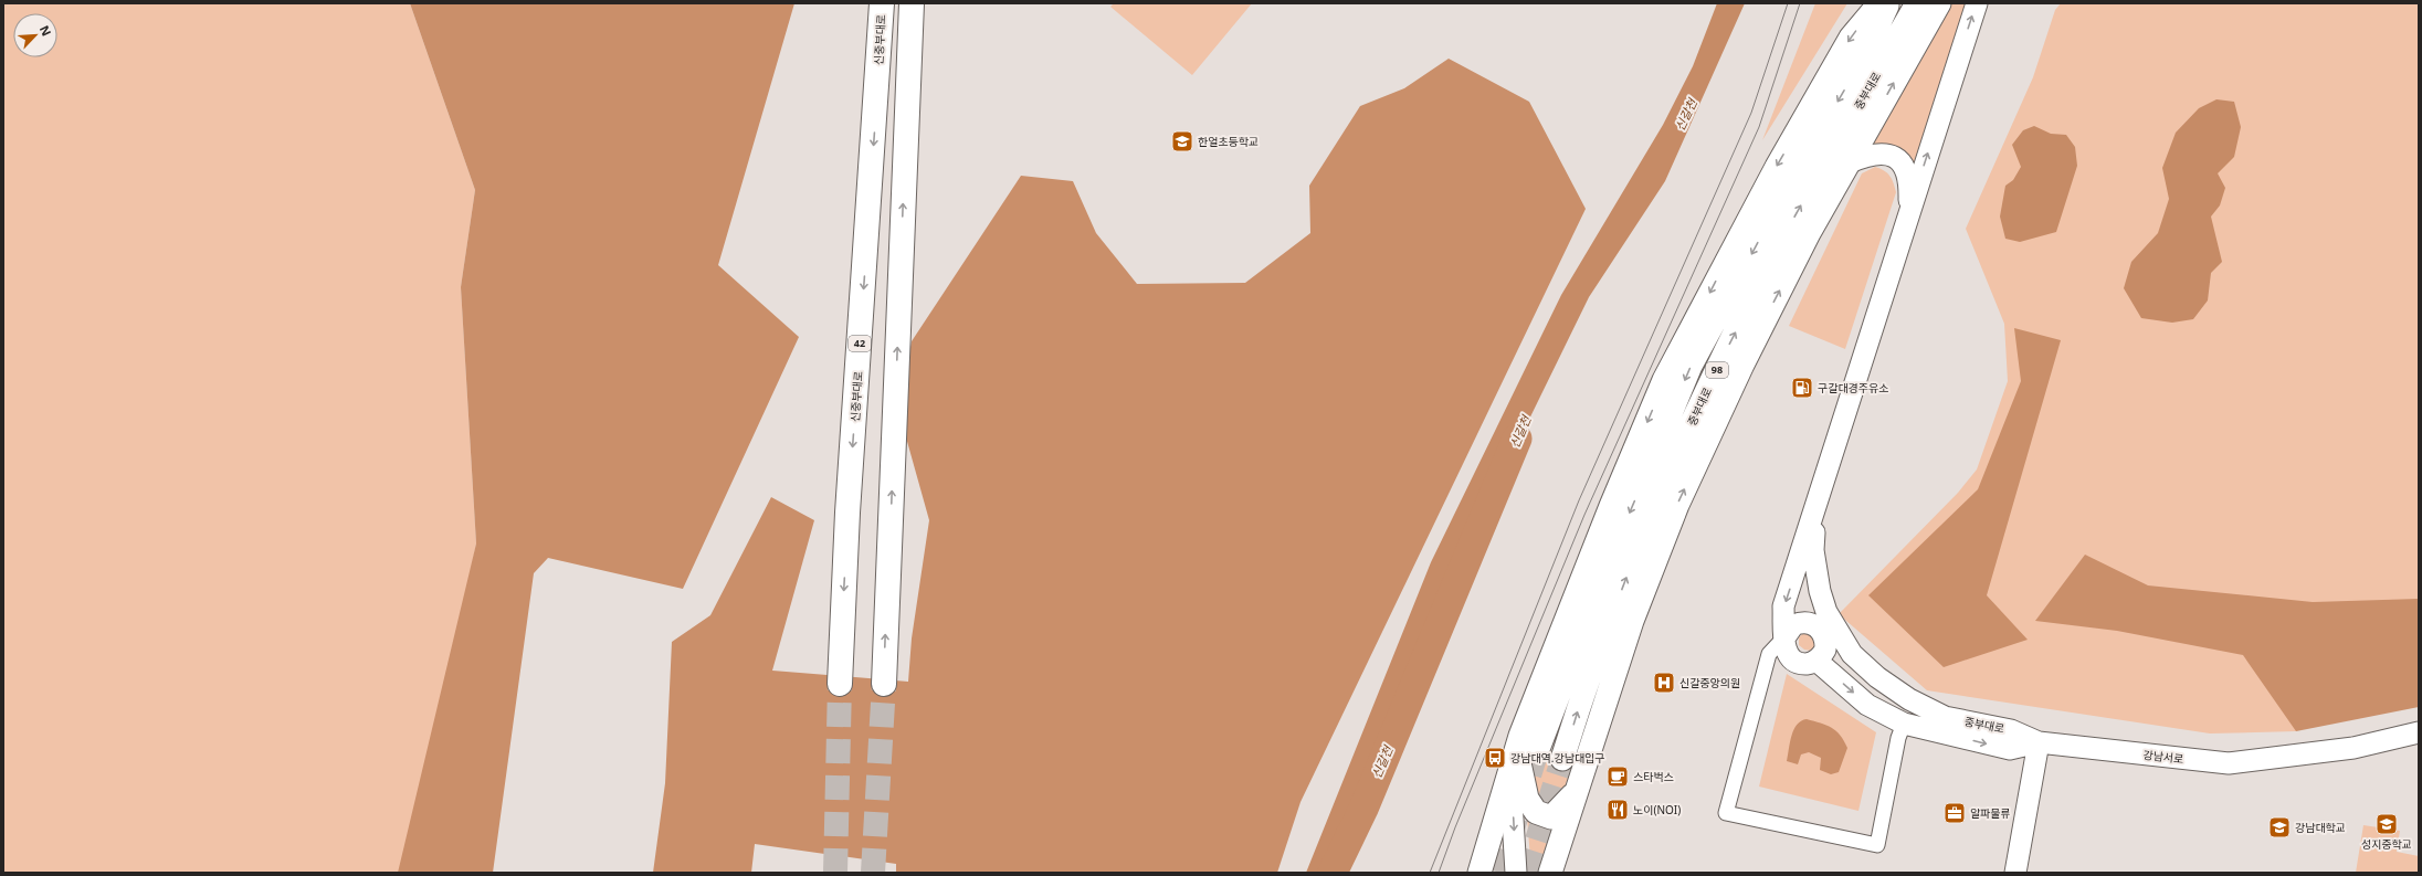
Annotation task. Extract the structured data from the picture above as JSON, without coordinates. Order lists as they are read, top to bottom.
{
  "streets": {
    "highway": ["신중부대로", "42"],
    "main road": ["중부대로", "98"],
    "street": ["강남서로"]
  },
  "crossings": [
    ["중부대로", "강남서로"]
  ],
  "water": ["신갈천"],
  "places": {
    "school or university": ["한얼초등학교", "성지중학교", "강남대학교"],
    "fuel station": ["구갈대경주유소"],
    "hospital": ["신갈중앙의원"],
    "bus stop": ["강남대역.강남대입구"],
    "cafe": ["스타벅스"],
    "restaurant": ["노이(NOI)"],
    "office": ["알파물류"]
  },
  "north": "top right"
}
